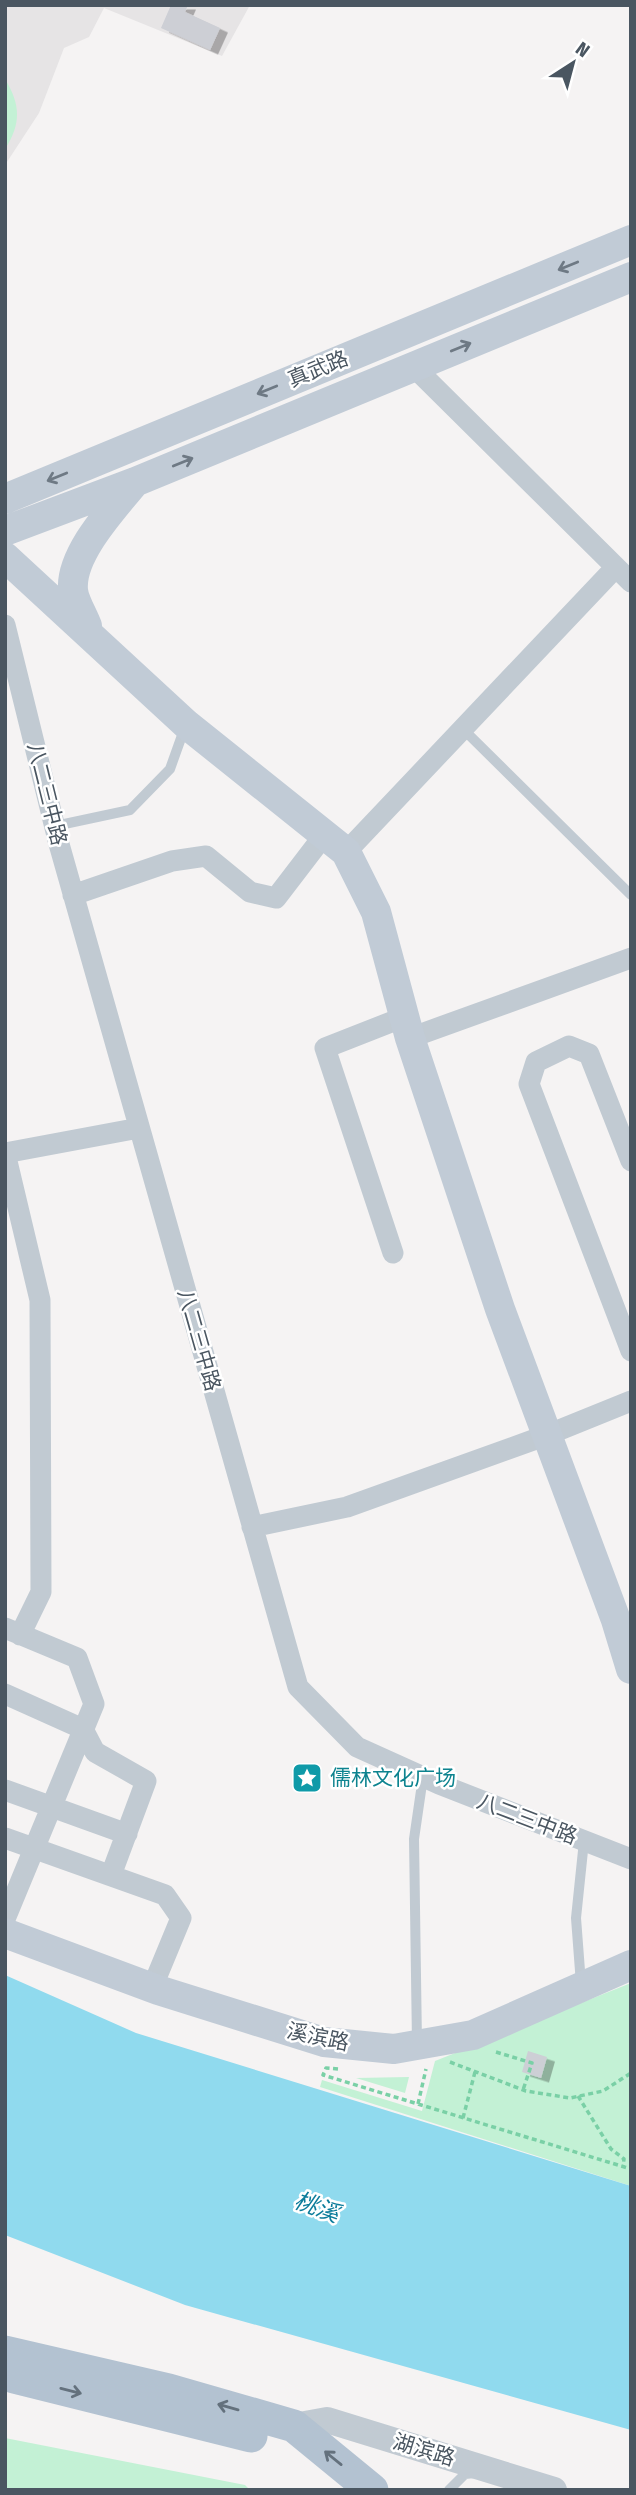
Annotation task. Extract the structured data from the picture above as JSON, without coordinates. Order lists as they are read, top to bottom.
{
  "streets": {
    "main road": ["真武路", "溪滨路"],
    "street": ["八二三中路", "湖滨路"]
  },
  "water": ["桃溪"],
  "places": {
    "place": ["儒林文化广场"]
  },
  "north": "top right"
}
